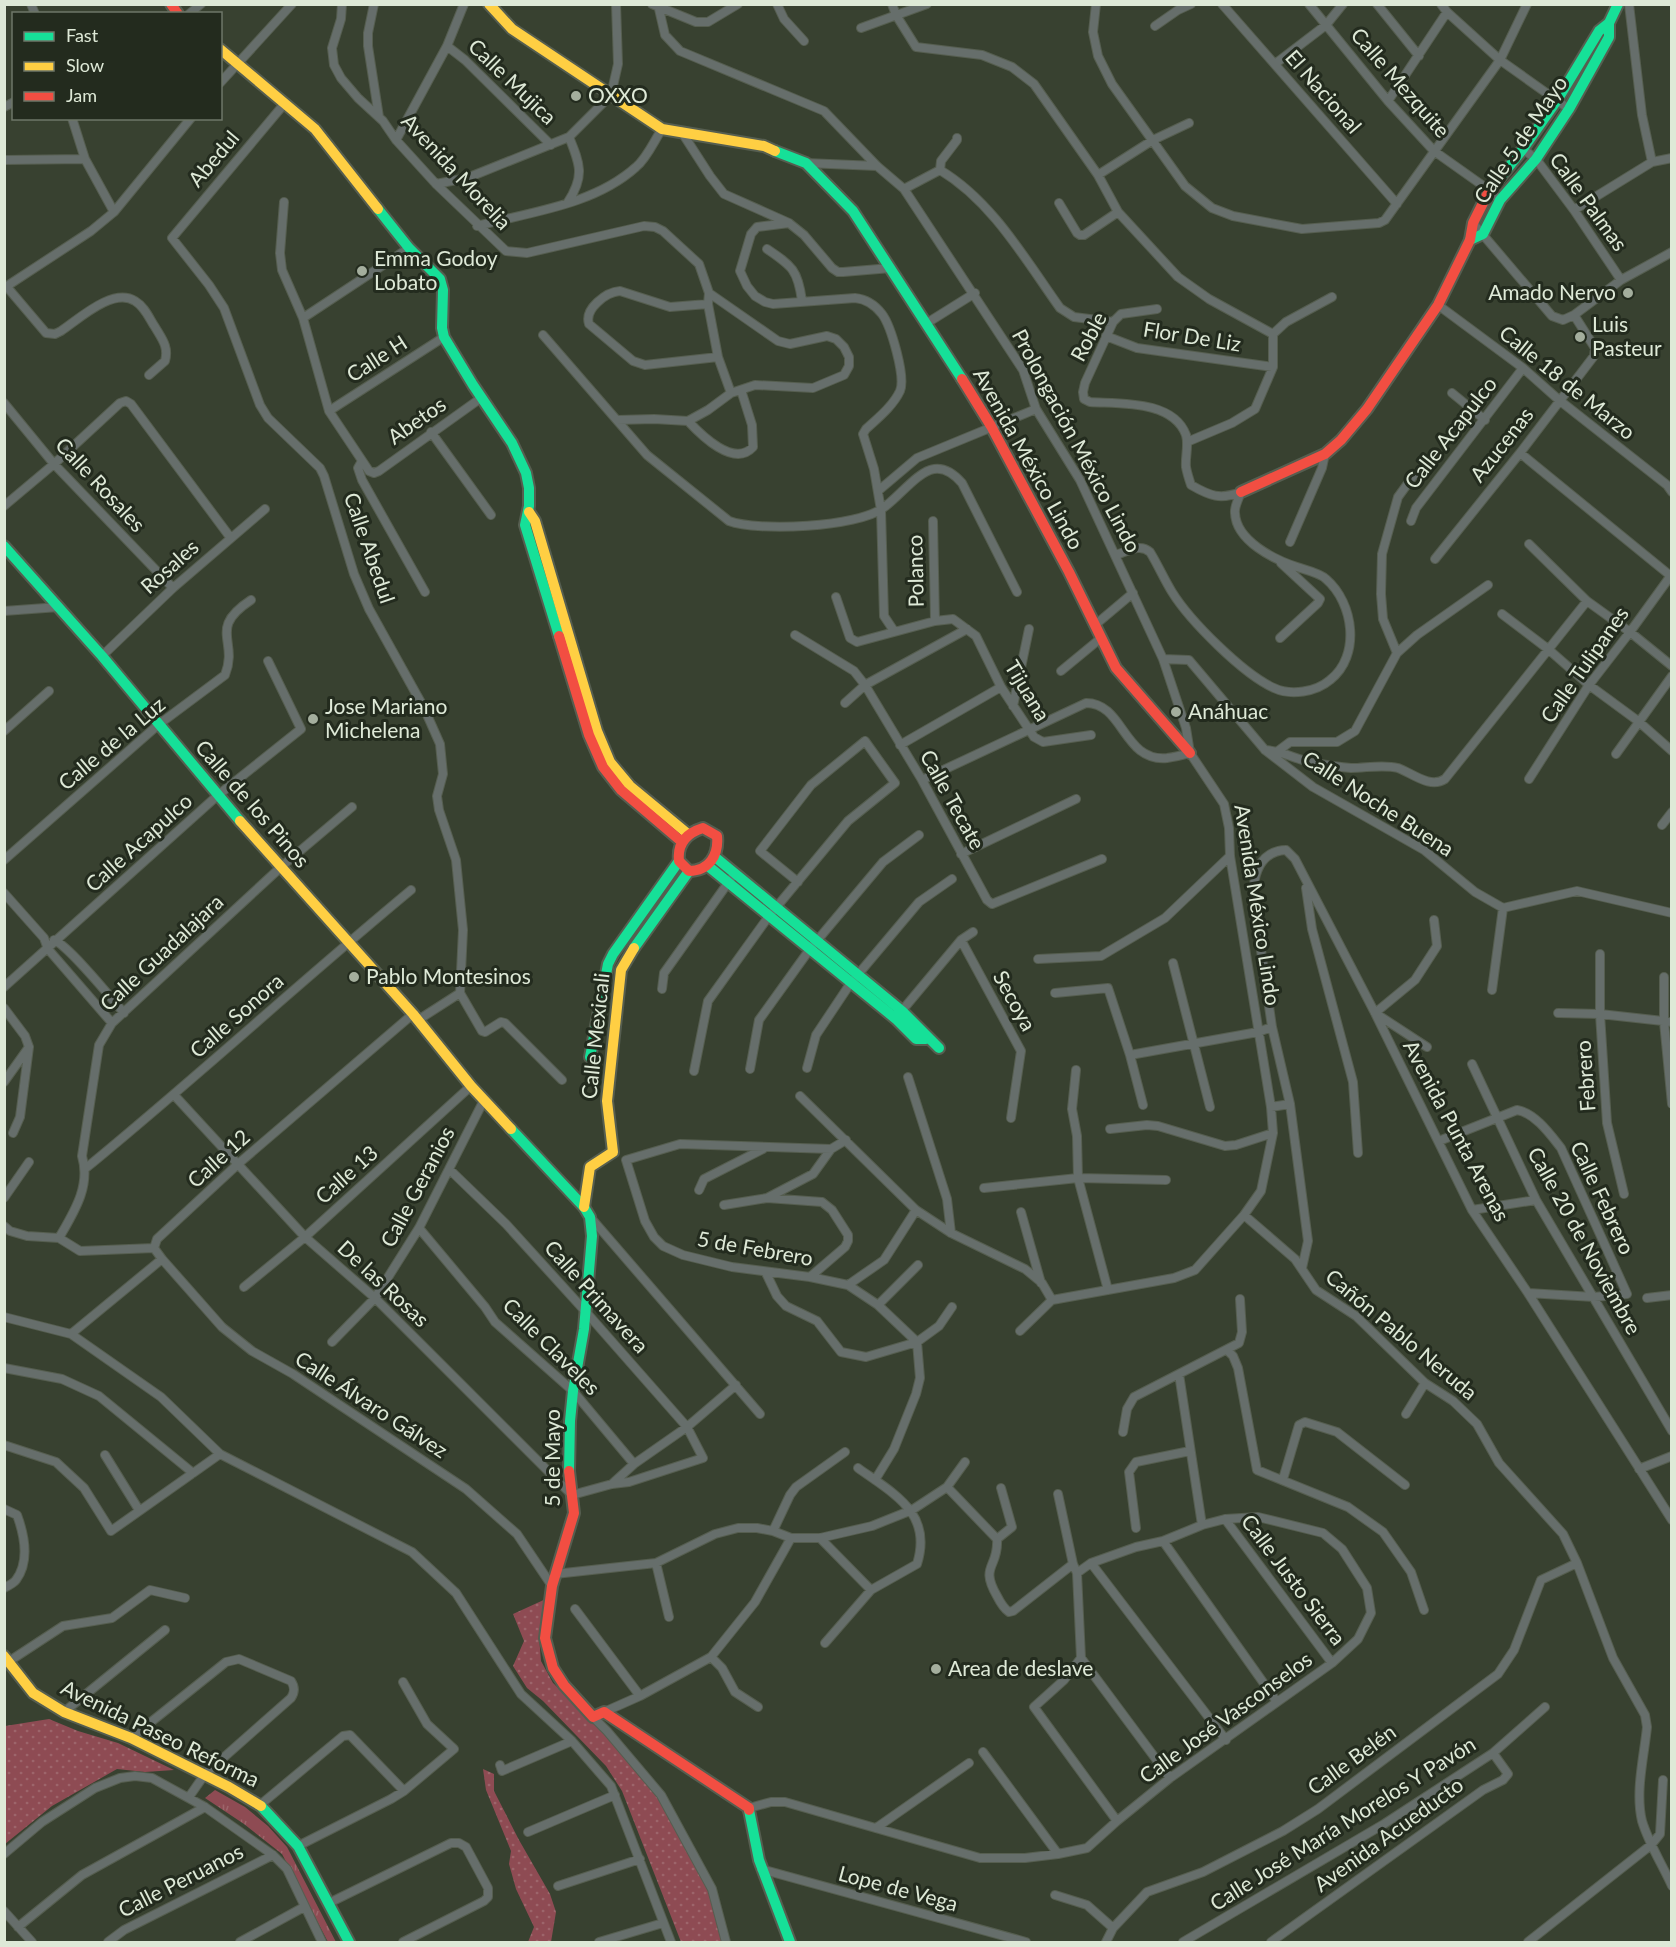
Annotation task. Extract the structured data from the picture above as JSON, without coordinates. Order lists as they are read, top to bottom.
{
  "streets": {
    "street": [
      "Calle Mujica",
      "Calle Mezquite",
      "El Nacional",
      "Calle 5 de Mayo",
      "Abedul",
      "Avenida Morelia",
      "Calle Palmas",
      "Roble",
      "Flor De Liz",
      "Calle H",
      "Calle 18 de Marzo",
      "Abetos",
      "Calle Acapulco",
      "Prolongación México Lindo",
      "Azucenas",
      "Avenida México Lindo",
      "Calle Rosales",
      "Calle Abedul",
      "Rosales",
      "Polanco",
      "Calle Tulipanes",
      "Tijuana",
      "Calle de la Luz",
      "Calle Tecate",
      "Calle de los Pinos",
      "Calle Noche Buena",
      "Calle Guadalajara",
      "Secoya",
      "Calle Sonora",
      "Calle Mexicali",
      "Febrero",
      "Avenida Punta Arenas",
      "Calle 12",
      "Calle 13",
      "Calle Geranios",
      "Calle Febrero",
      "Calle 20 de Noviembre",
      "5 de Febrero",
      "De las Rosas",
      "Calle Primavera",
      "Cañón Pablo Neruda",
      "Calle Claveles",
      "Calle Álvaro Gálvez",
      "5 de Mayo",
      "Calle Justo Sierra",
      "Calle José Vasconselos",
      "Avenida Paseo Reforma",
      "Calle Belén",
      "Calle José María Morelos Y Pavón",
      "Avenida Acueducto",
      "Calle Peruanos",
      "Lope de Vega"
    ]
  },
  "crossings": [
    ["Calle Mezquite", "Calle 5 de Mayo"],
    ["Calle 5 de Mayo", "Calle Palmas"],
    ["Calle 5 de Mayo", "Calle 18 de Marzo"],
    ["Abedul", "Calle Abedul"],
    ["Roble", "Flor De Liz"],
    ["Calle 18 de Marzo", "Calle Acapulco"],
    ["Calle 18 de Marzo", "Azucenas"],
    ["Calle Acapulco", "Calle de los Pinos"],
    ["Prolongación México Lindo", "Avenida México Lindo"],
    ["Prolongación México Lindo", "Calle Noche Buena"],
    ["Calle Rosales", "Rosales"],
    ["Rosales", "Calle de los Pinos"],
    ["Polanco", "Tijuana"],
    ["Calle de la Luz", "Calle de los Pinos"],
    ["Calle de los Pinos", "Calle Guadalajara"],
    ["Calle de los Pinos", "Calle Sonora"],
    ["Calle de los Pinos", "Calle 12"],
    ["Calle de los Pinos", "Calle 13"],
    ["Calle de los Pinos", "Calle Geranios"],
    ["Calle de los Pinos", "5 de Mayo"],
    ["Calle Guadalajara", "Calle Sonora"],
    ["Calle Sonora", "De las Rosas"],
    ["Avenida Punta Arenas", "Calle Febrero"],
    ["Avenida Punta Arenas", "Cañón Pablo Neruda"],
    ["Calle 12", "De las Rosas"],
    ["Calle 13", "De las Rosas"],
    ["Calle Geranios", "De las Rosas"],
    ["Calle Geranios", "Calle Primavera"],
    ["Calle Geranios", "Calle Claveles"],
    ["Calle Febrero", "Calle 20 de Noviembre"],
    ["De las Rosas", "5 de Mayo"],
    ["Calle Primavera", "5 de Mayo"],
    ["Cañón Pablo Neruda", "Calle Belén"],
    ["Calle Claveles", "5 de Mayo"],
    ["Calle Álvaro Gálvez", "5 de Mayo"],
    ["Calle Justo Sierra", "Calle José Vasconselos"],
    ["Avenida Paseo Reforma", "Calle Peruanos"],
    ["Calle José María Morelos Y Pavón", "Avenida Acueducto"]
  ],
  "places": [
    "OXXO",
    "Emma Godoy Lobato",
    "Amado Nervo",
    "Luis Pasteur",
    "Anáhuac",
    "Jose Mariano Michelena",
    "Pablo Montesinos",
    "Area de deslave"
  ],
  "legend": ["Fast", "Slow", "Jam"]
}
